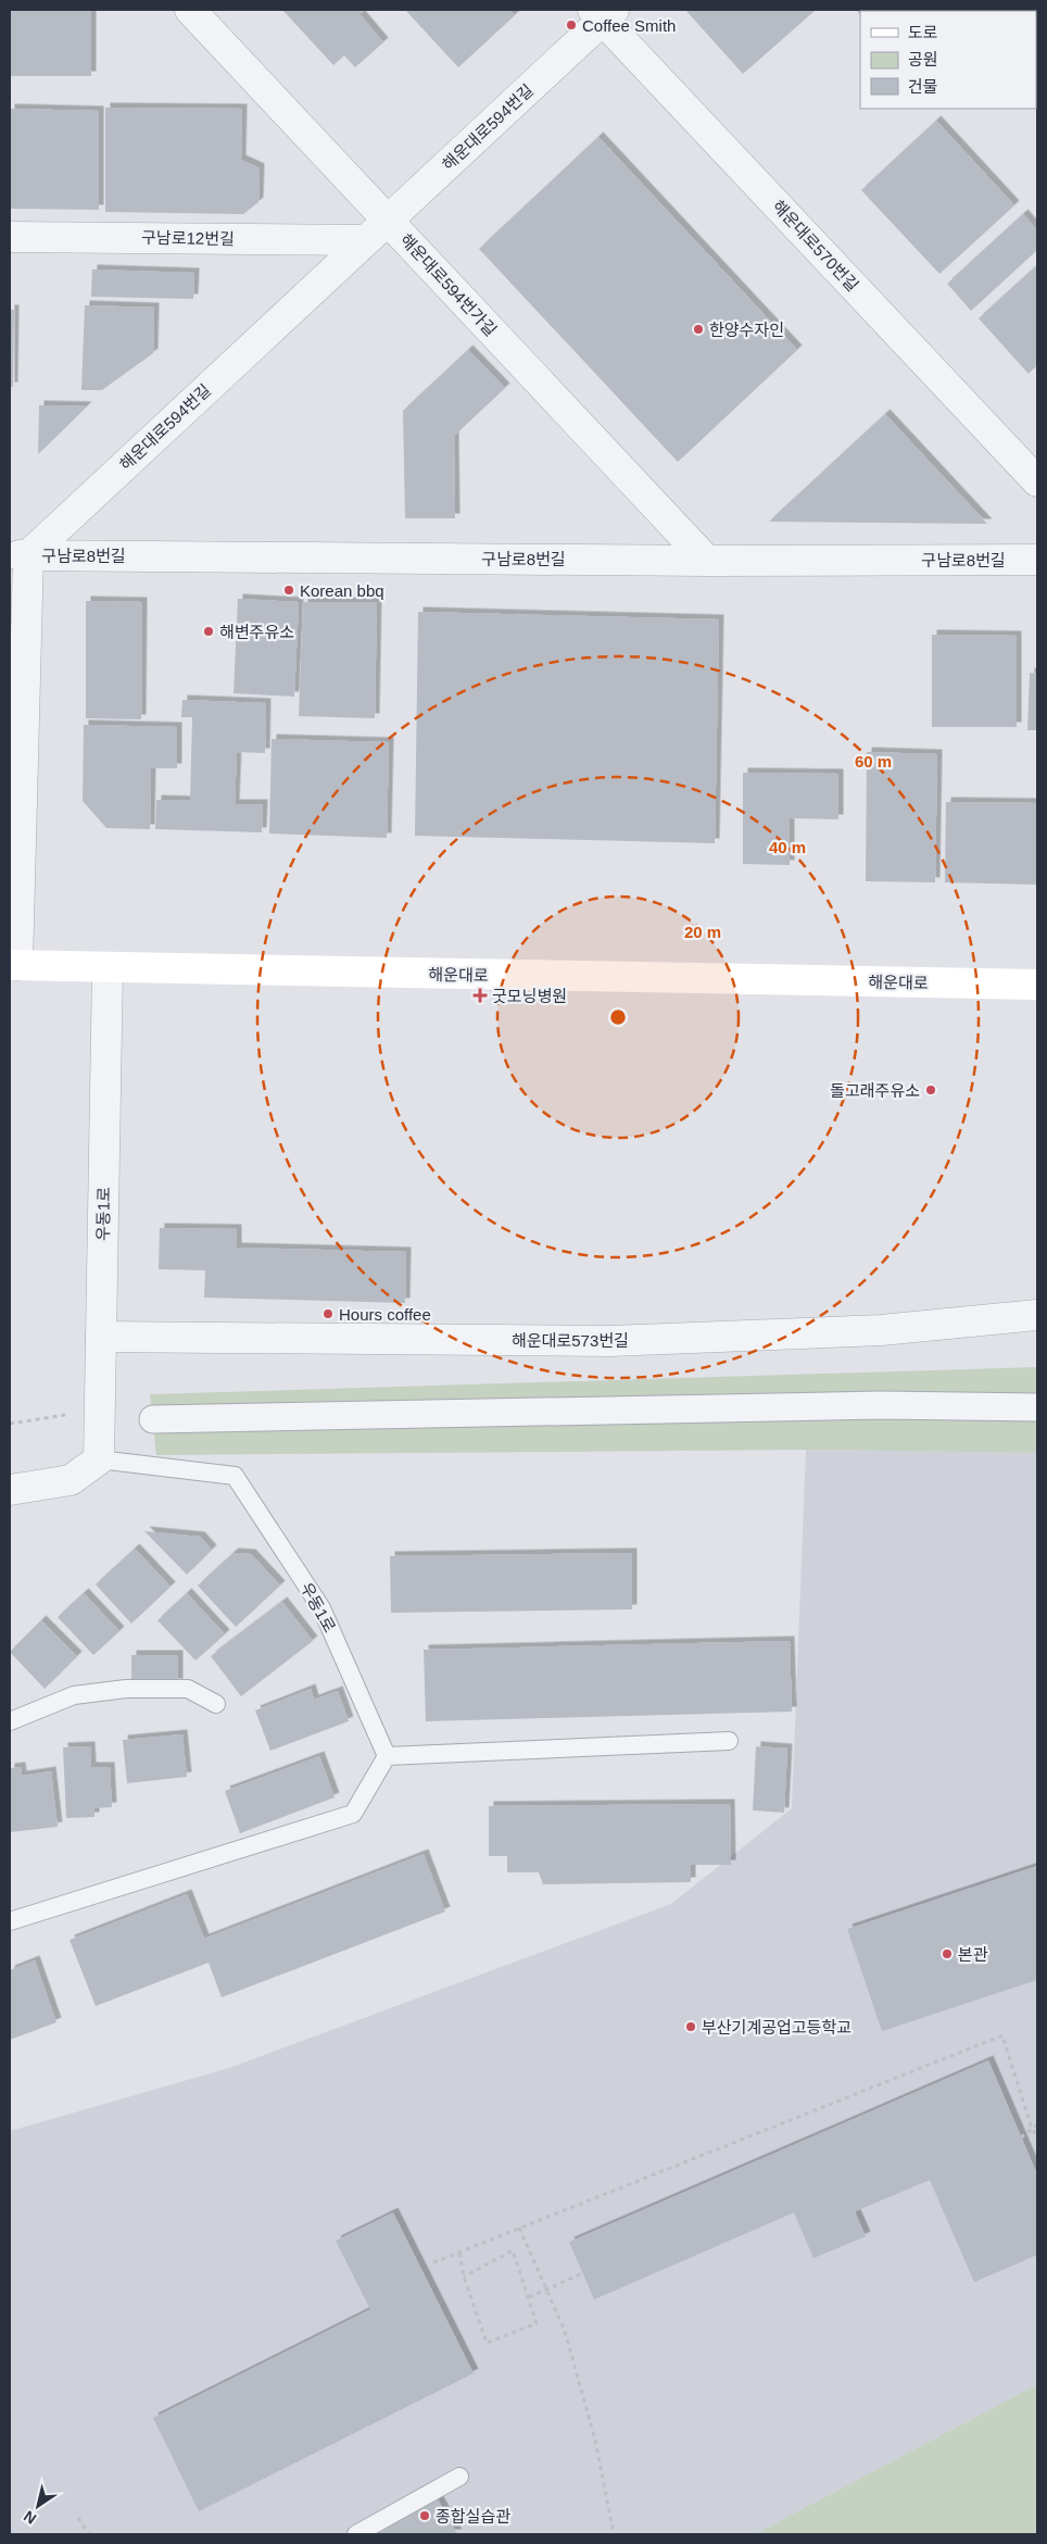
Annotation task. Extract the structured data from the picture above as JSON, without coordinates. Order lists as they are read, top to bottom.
{
  "streets": {
    "main road": ["해운대로"],
    "street": [
      "해운대로594번길",
      "구남로12번길",
      "해운대로570번길",
      "해운대로594번가길",
      "구남로8번길",
      "우동1로",
      "해운대로573번길"
    ]
  },
  "crossings": [
    ["해운대로594번길", "구남로12번길"],
    ["해운대로594번길", "해운대로570번길"],
    ["해운대로594번길", "해운대로594번가길"],
    ["해운대로594번길", "구남로8번길"],
    ["해운대로594번가길", "구남로8번길"],
    ["해운대로", "우동1로"],
    ["우동1로", "해운대로573번길"]
  ],
  "places": {
    "other": [
      "Coffee Smith",
      "한양수자인",
      "Korean bbq",
      "해변주유소",
      "돌고래주유소",
      "Hours coffee",
      "본관",
      "부산기계공업고등학교",
      "종합실습관"
    ],
    "health": ["굿모닝병원"]
  },
  "legend": ["도로", "공원", "건물"],
  "north": "bottom left",
  "rings": ["60 m", "40 m", "20 m"]
}
